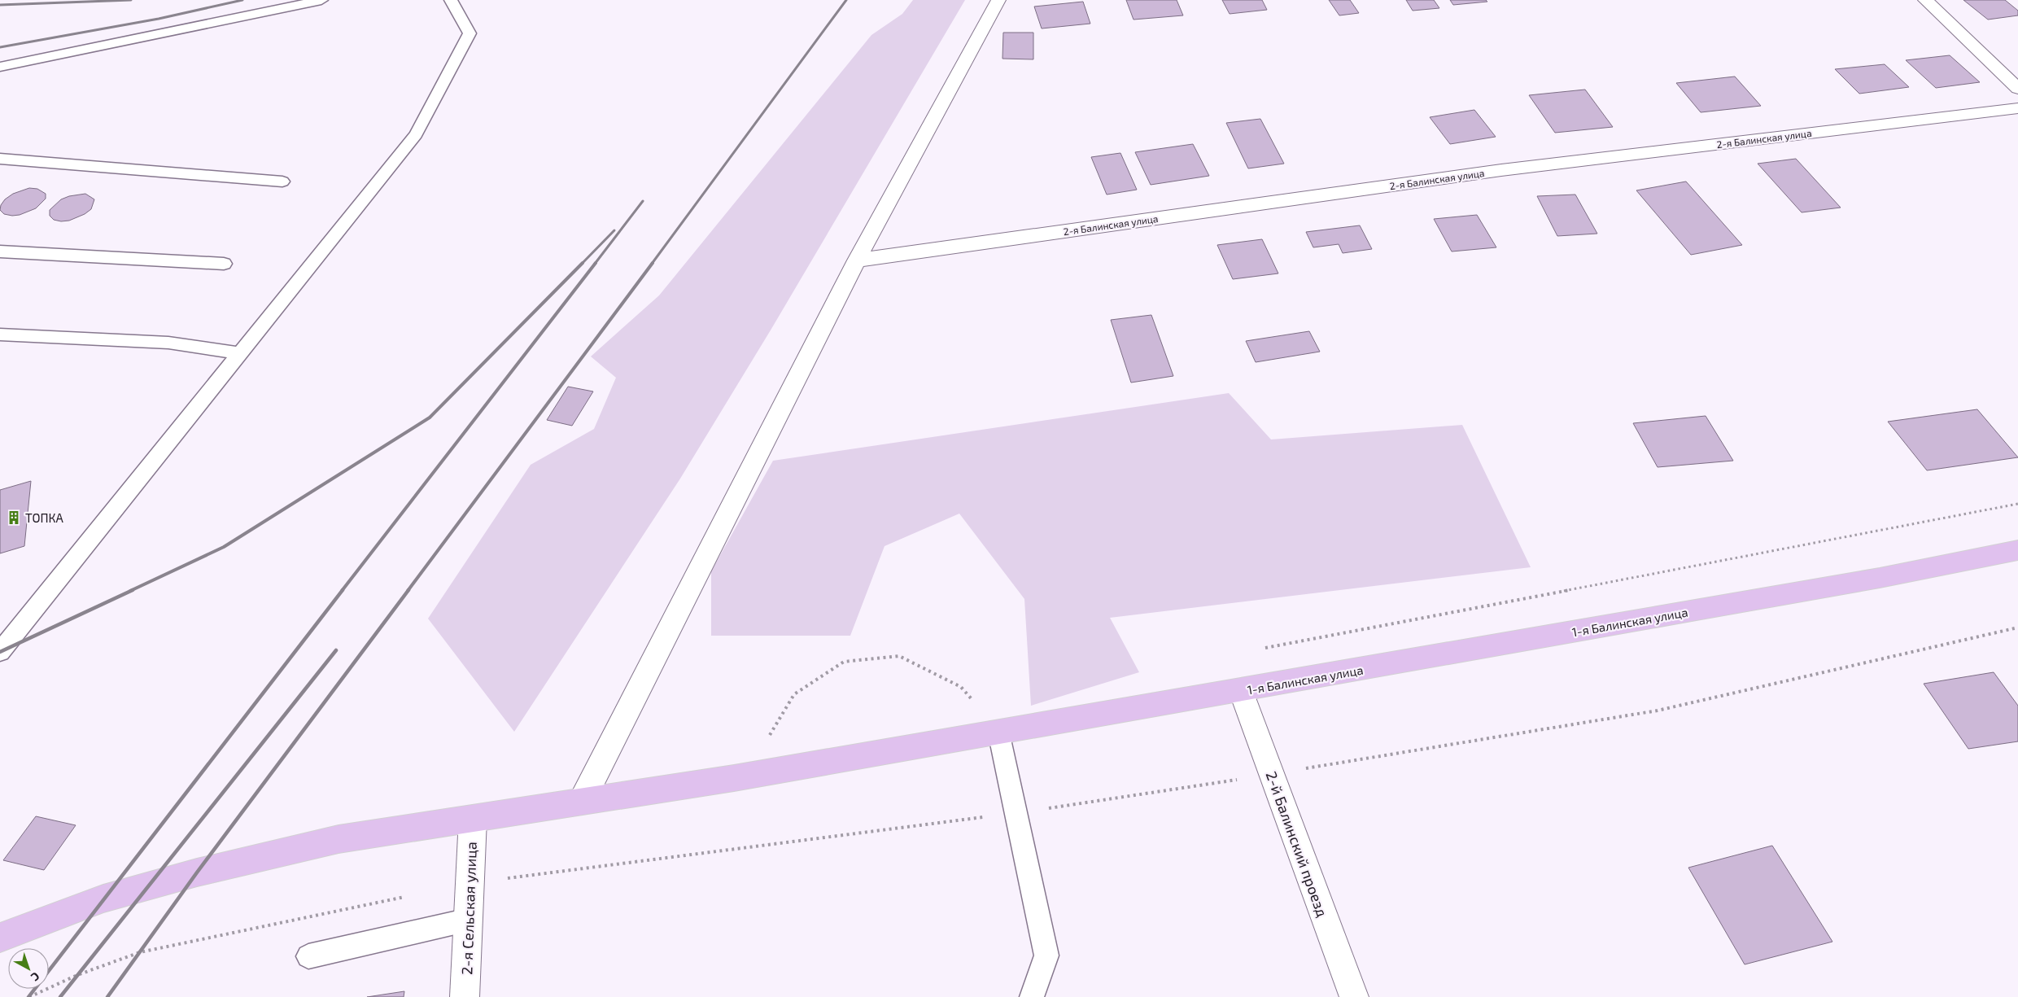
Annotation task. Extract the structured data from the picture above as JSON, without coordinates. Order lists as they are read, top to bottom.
{
  "streets": {
    "main road": ["1-я Балинская улица"],
    "street": ["2-я Балинская улица", "2-й Балинский проезд", "2-я Сельская улица"]
  },
  "crossings": [
    ["1-я Балинская улица", "2-й Балинский проезд"],
    ["1-я Балинская улица", "2-я Сельская улица"]
  ],
  "places": {
    "building": ["ТОПКА"]
  },
  "north": "bottom right"
}
